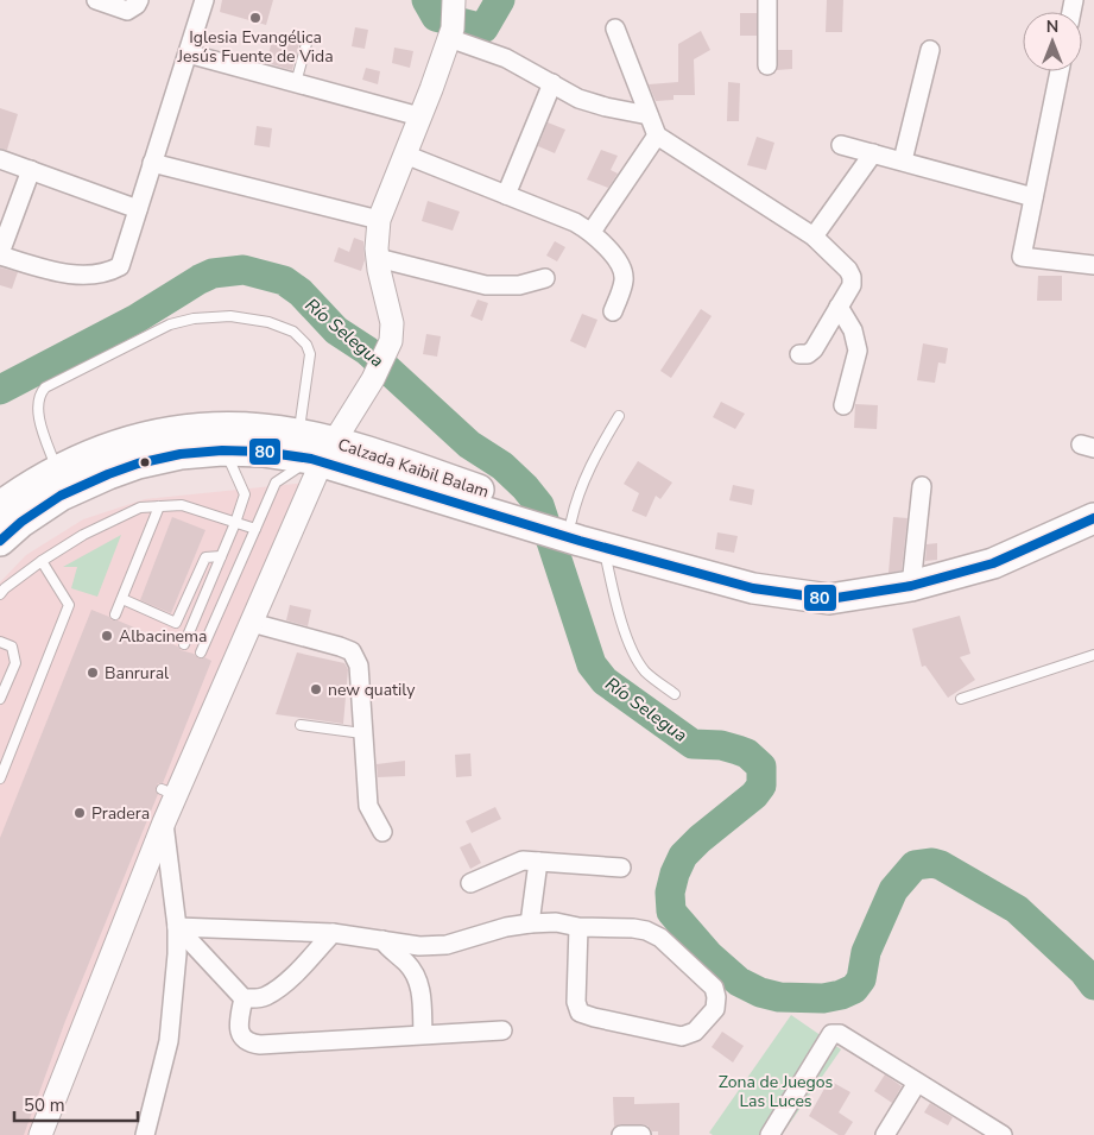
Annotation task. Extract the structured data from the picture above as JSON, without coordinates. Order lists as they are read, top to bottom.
{
  "streets": {
    "main road": ["Calzada Kaibil Balam"]
  },
  "water": ["Río Selegua"],
  "parks": ["Zona de Juegos Las Luces"],
  "places": [
    "Iglesia Evangélica Jesús Fuente de Vida",
    "Albacinema",
    "Banrural",
    "new quatily",
    "Pradera"
  ],
  "lines": ["transit line 80"],
  "scale_bar": "50 m",
  "north": "top"
}
